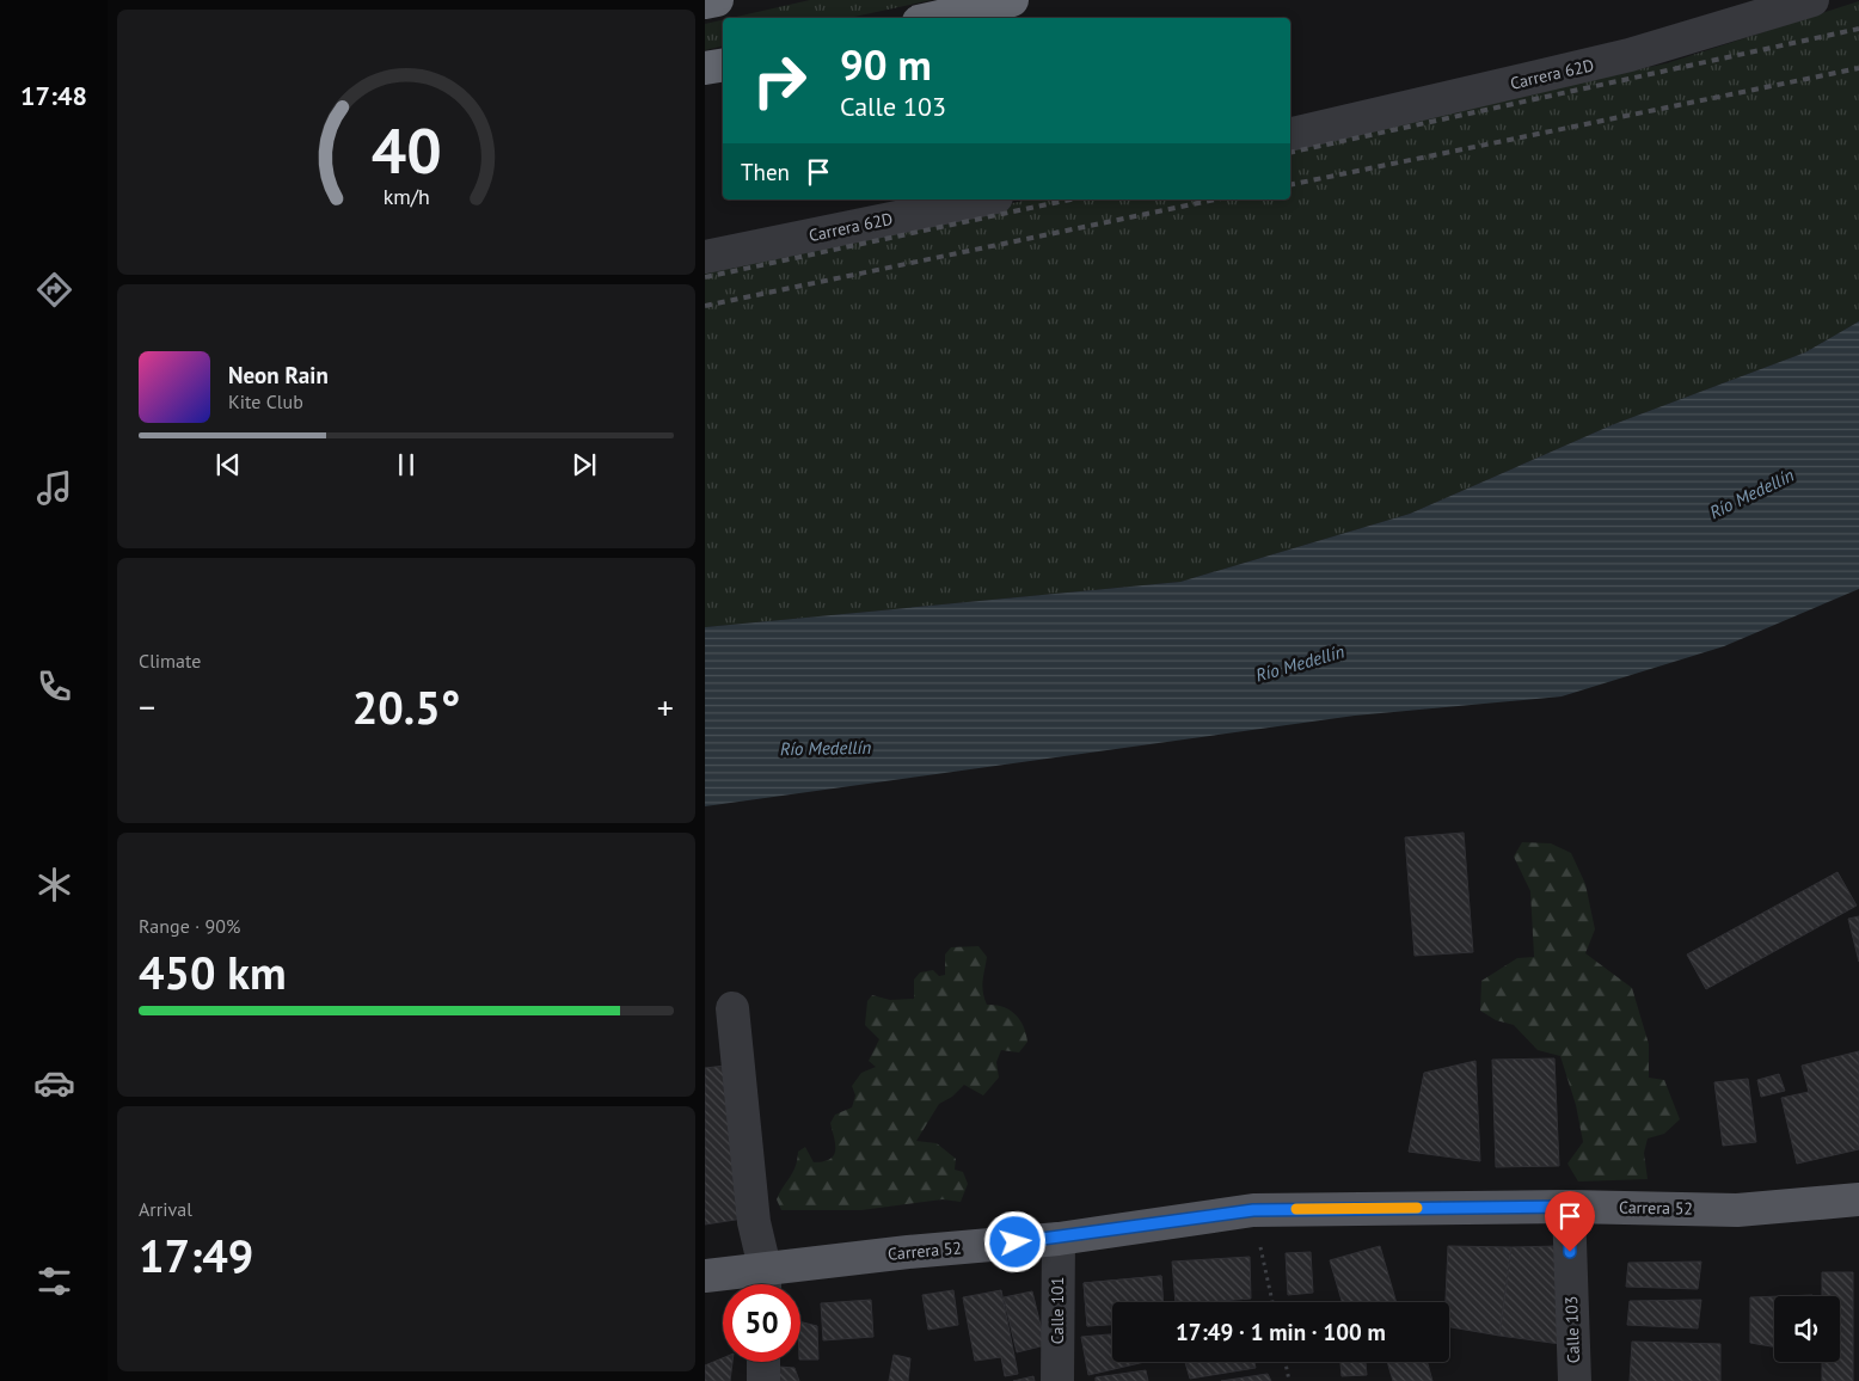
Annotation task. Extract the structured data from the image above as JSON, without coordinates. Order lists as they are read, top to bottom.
{
  "streets": {
    "main road": ["Carrera 52"],
    "street": ["Carrera 62D", "Calle 101", "Calle 103"]
  },
  "crossings": [
    ["Carrera 52", "Calle 101"],
    ["Carrera 52", "Calle 103"]
  ],
  "water": ["Río Medellín"],
  "page": {
    "tabs": "17:48",
    "turn": ["90 m", "Calle 103"],
    "then": "Then",
    "song": ["Neon Rain", "Kite Club"],
    "tile": [
      "Climate",
      ["Range · 90%", "450 km"],
      ["Arrival", "17:49"]
    ],
    "heat": ["−", "20.5°", "+"],
    "limit": "50",
    "trip": "17:49 · 1 min · 100 m",
    "gauge": ["40", "km/h"]
  }
}
